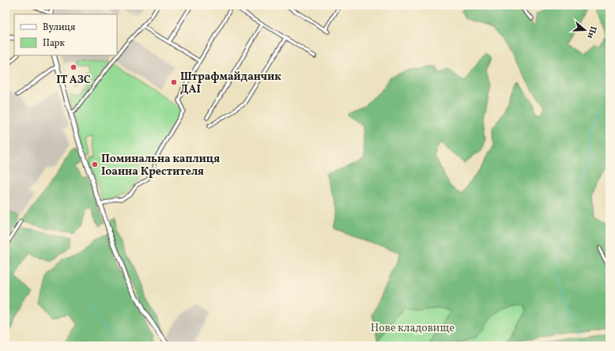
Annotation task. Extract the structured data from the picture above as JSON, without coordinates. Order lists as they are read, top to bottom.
{
  "parks": ["Нове кладовище"],
  "places": ["ІТ АЗС", "Штрафмайданчик ДАІ", "Поминальна каплиця Іоанна Крестителя"],
  "legend": ["Вулиця", "Парк"],
  "north": "right"
}
